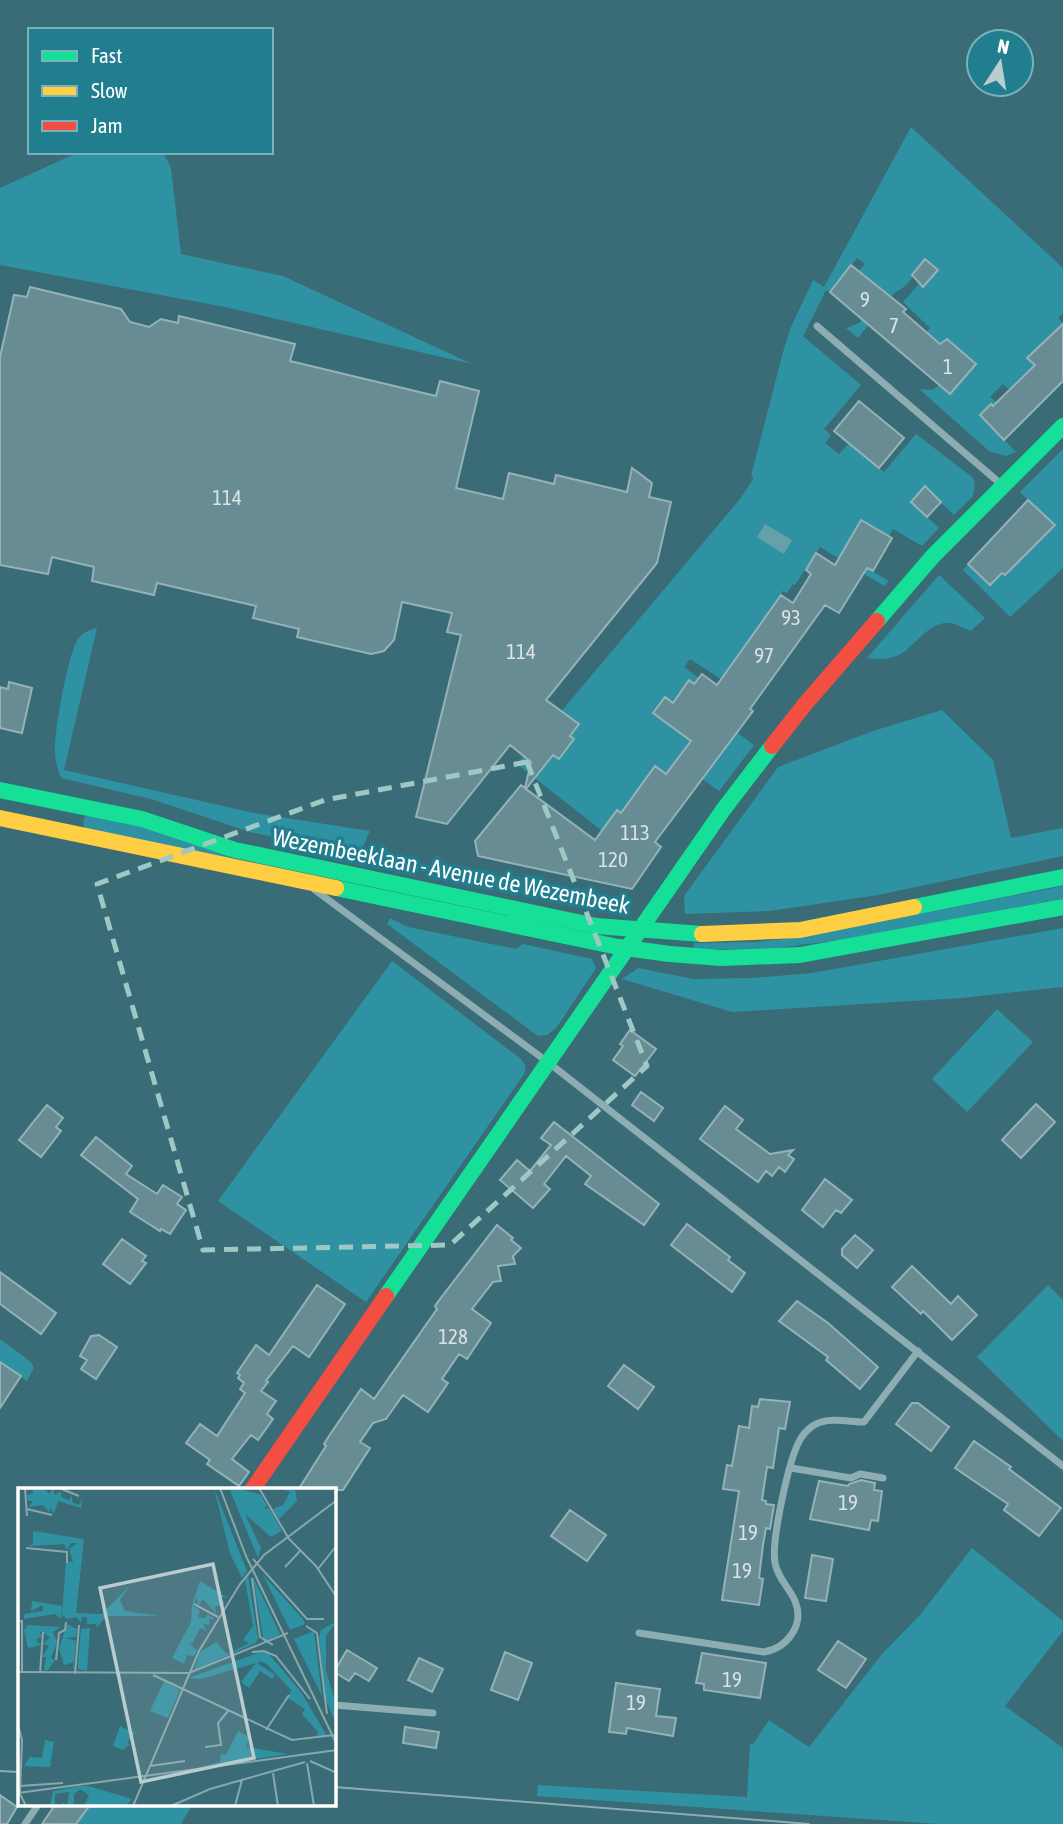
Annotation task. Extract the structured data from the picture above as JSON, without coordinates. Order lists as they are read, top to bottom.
{
  "streets": {
    "main road": ["Wezembeeklaan - Avenue de Wezembeek"]
  },
  "house_numbers": [
    "9",
    "7",
    "1",
    "114",
    "93",
    "114",
    "97",
    "113",
    "120",
    "128",
    "19",
    "19",
    "19",
    "19",
    "19"
  ],
  "legend": ["Fast", "Slow", "Jam"],
  "north": "top"
}
